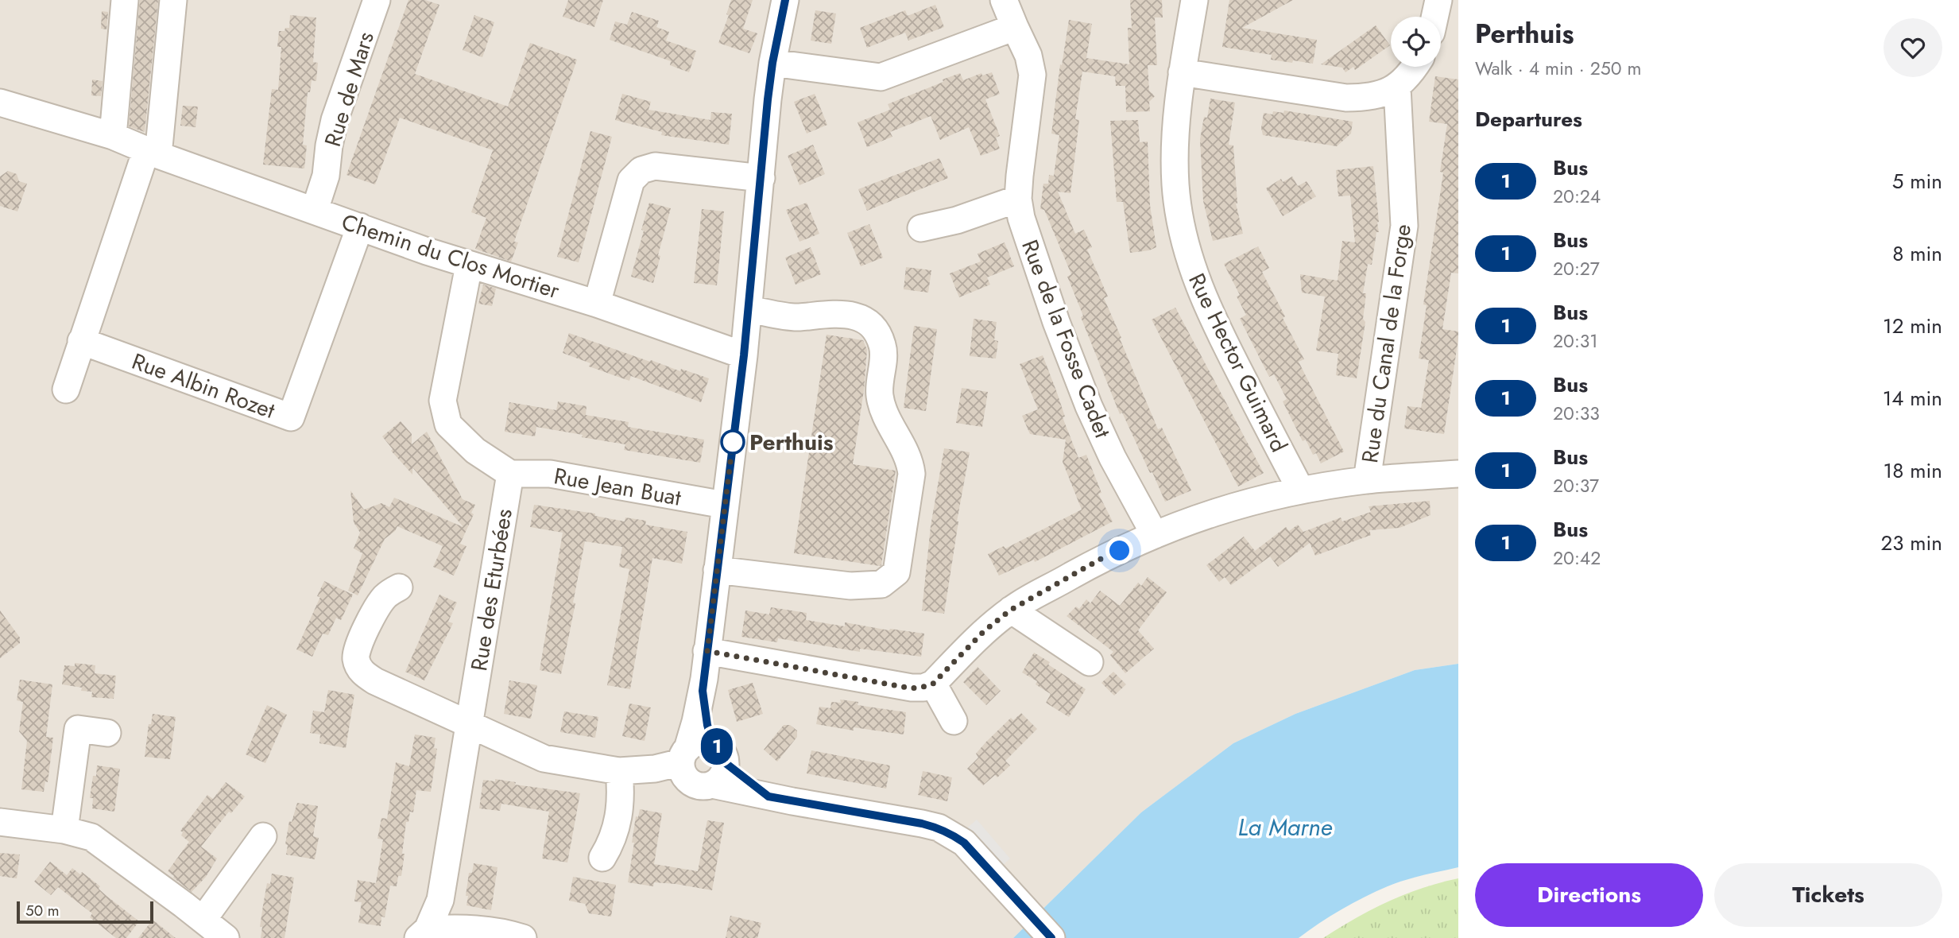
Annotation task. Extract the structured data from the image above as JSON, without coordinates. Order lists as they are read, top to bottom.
{
  "streets": {
    "street": [
      "Rue de Mars",
      "Chemin du Clos Mortier",
      "Rue de la Fosse Cadet",
      "Rue du Canal de la Forge",
      "Rue Hector Guimard",
      "Rue Albin Rozet",
      "Rue Jean Buat",
      "Rue des Eturbées"
    ]
  },
  "crossings": [
    ["Rue de Mars", "Chemin du Clos Mortier"],
    ["Chemin du Clos Mortier", "Rue Albin Rozet"],
    ["Rue de la Fosse Cadet", "Rue du Canal de la Forge"],
    ["Rue du Canal de la Forge", "Rue Hector Guimard"],
    ["Rue Jean Buat", "Rue des Eturbées"]
  ],
  "water": ["La Marne"],
  "places": ["Perthuis"],
  "lines": ["bus line 1"],
  "scale_bar": "50 m",
  "page": {
    "on_map": "1",
    "heading": [
      ["Perthuis", "Walk · 4 min · 250 m"],
      "Departures"
    ],
    "list": [
      {
        "mark": "1",
        "name": "Bus",
        "note": "20:24",
        "value": "5 min"
      },
      {
        "mark": "1",
        "name": "Bus",
        "note": "20:27",
        "value": "8 min"
      },
      {
        "mark": "1",
        "name": "Bus",
        "note": "20:31",
        "value": "12 min"
      },
      {
        "mark": "1",
        "name": "Bus",
        "note": "20:33",
        "value": "14 min"
      },
      {
        "mark": "1",
        "name": "Bus",
        "note": "20:37",
        "value": "18 min"
      },
      {
        "mark": "1",
        "name": "Bus",
        "note": "20:42",
        "value": "23 min"
      }
    ],
    "buttons": ["Directions", "Tickets"],
    "scale": "50 m"
  }
}
